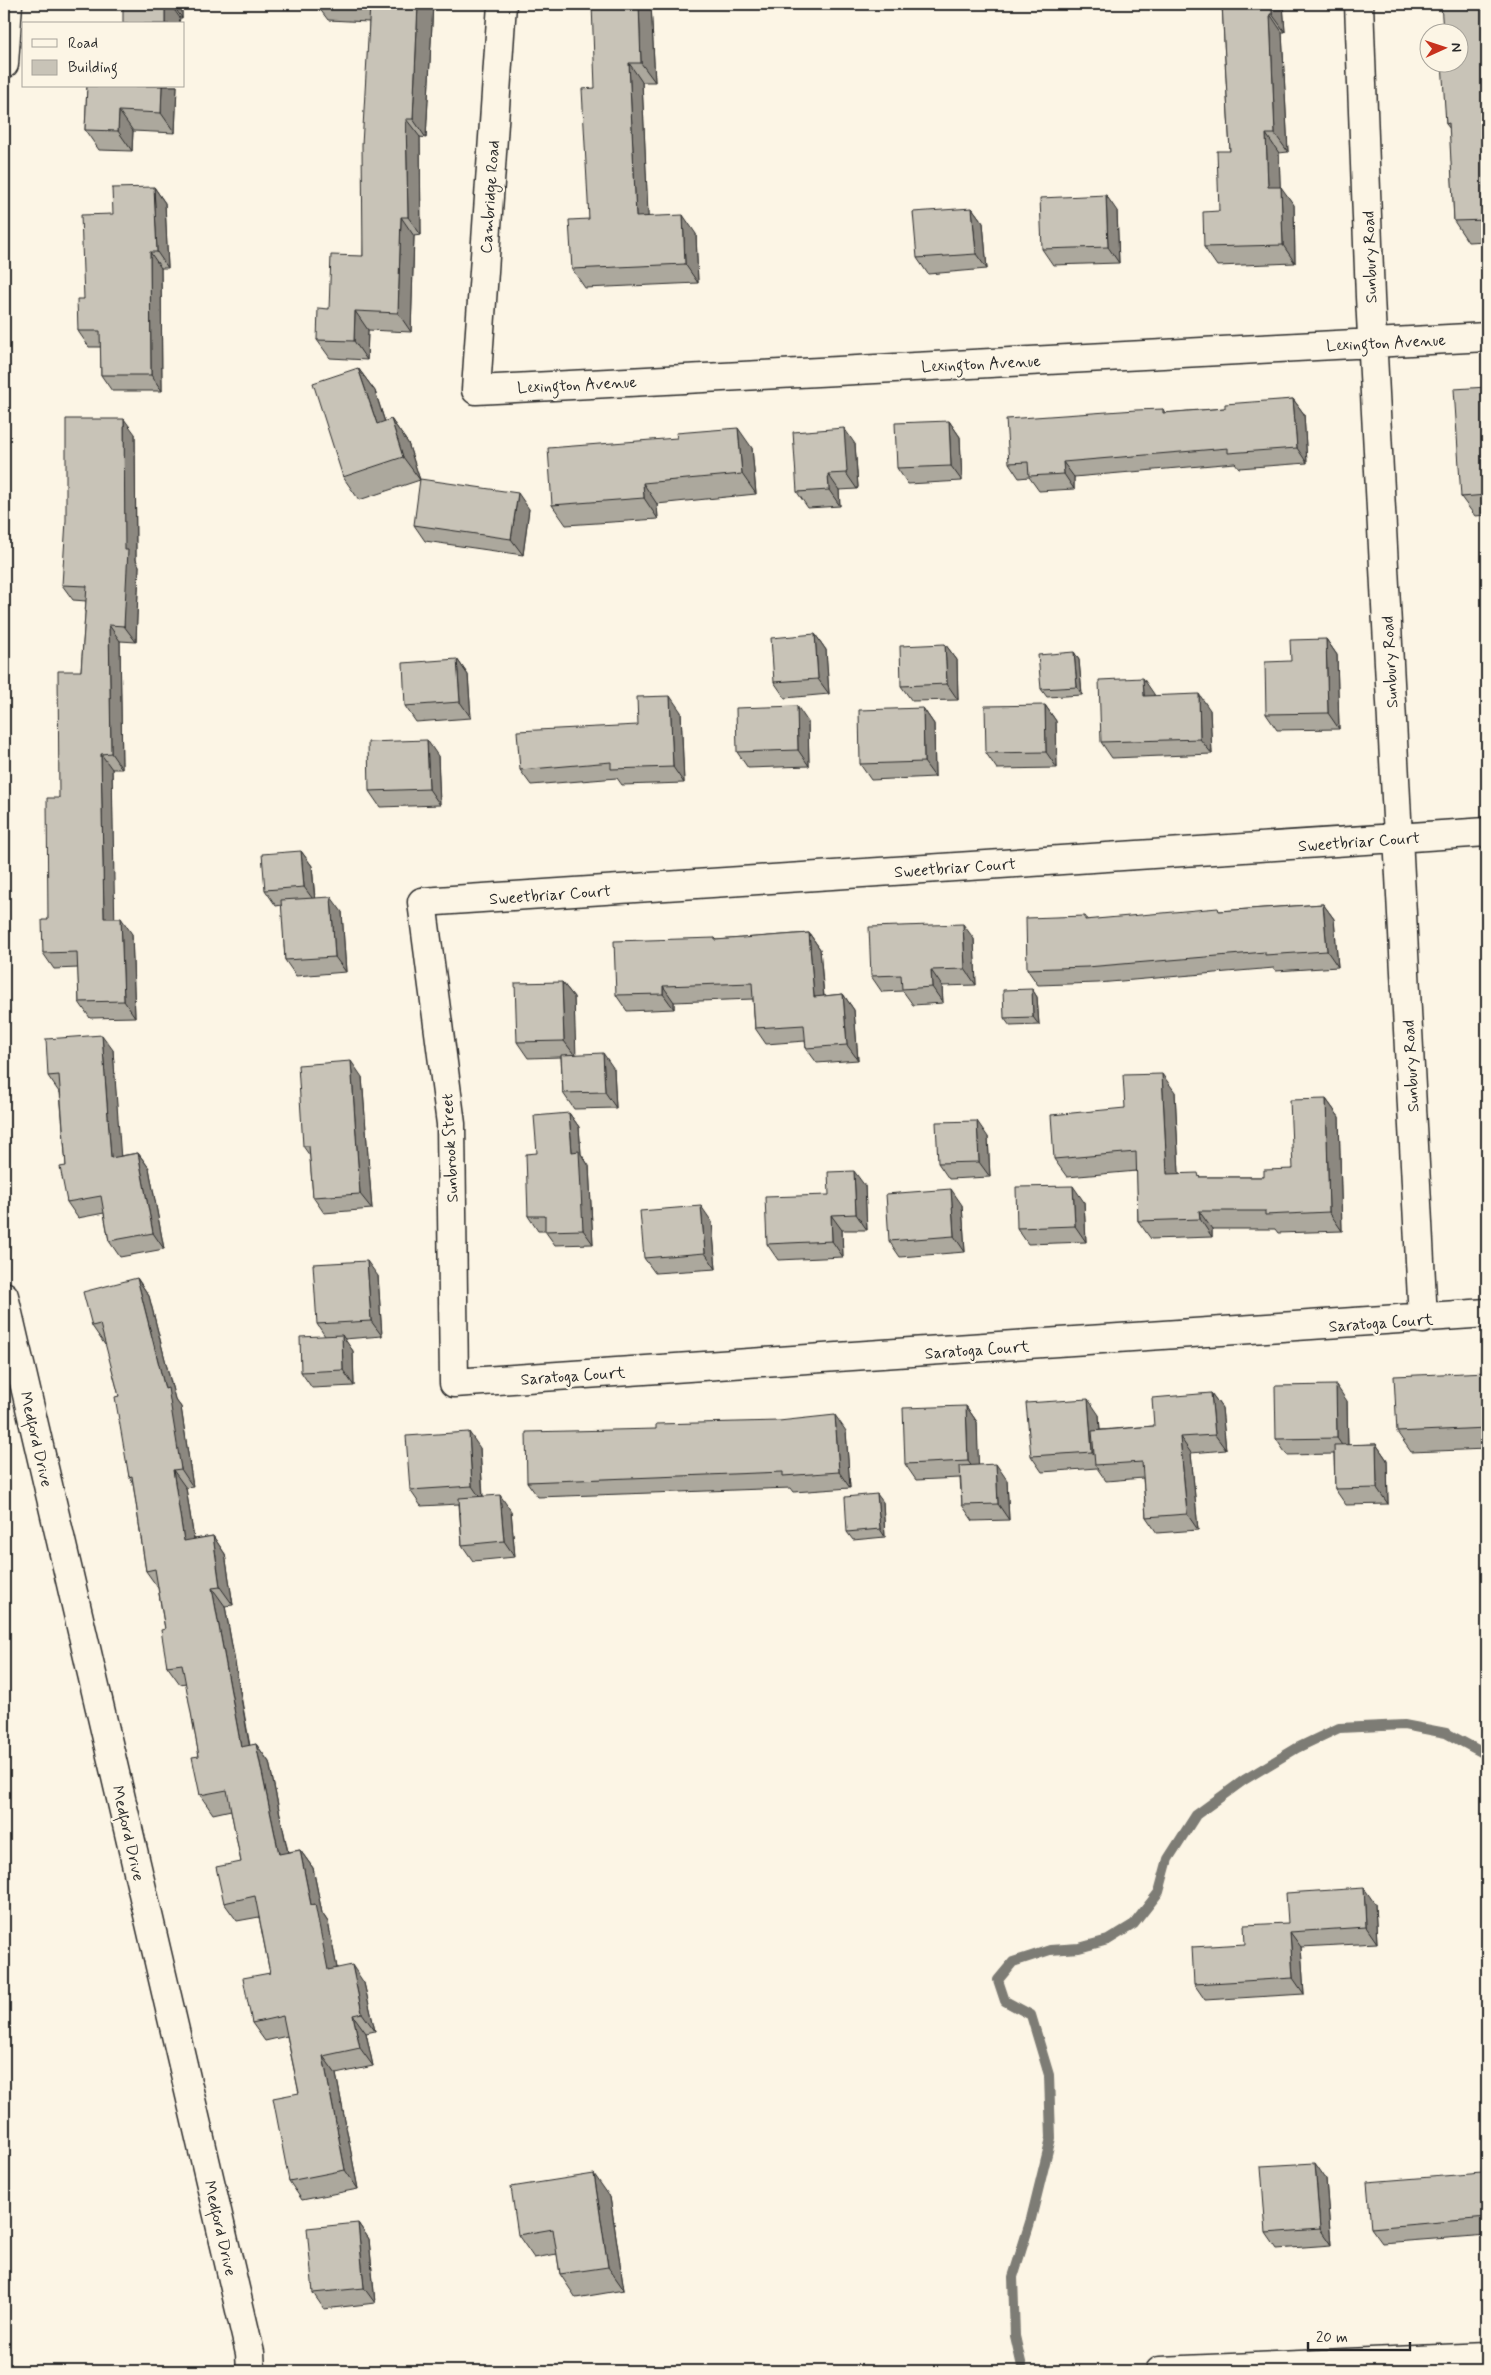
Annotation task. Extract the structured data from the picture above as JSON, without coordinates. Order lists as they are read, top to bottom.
{
  "streets": {
    "street": [
      "Cambridge Road",
      "Sunbury Road",
      "Lexington Avenue",
      "Sweetbriar Court",
      "Sunbrook Street",
      "Saratoga Court",
      "Medford Drive"
    ]
  },
  "crossings": [
    ["Cambridge Road", "Lexington Avenue"],
    ["Sunbury Road", "Lexington Avenue"],
    ["Sunbury Road", "Sweetbriar Court"],
    ["Sunbury Road", "Saratoga Court"],
    ["Sweetbriar Court", "Sunbrook Street"],
    ["Sunbrook Street", "Saratoga Court"]
  ],
  "legend": ["Road", "Building"],
  "scale_bar": "20 m",
  "north": "right"
}
